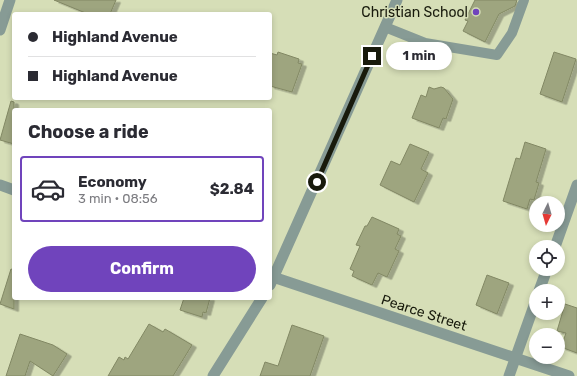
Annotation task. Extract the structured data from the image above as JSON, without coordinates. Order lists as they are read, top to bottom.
{
  "streets": {
    "street": ["Pearce Street"]
  },
  "places": ["Christian School"],
  "north": "bottom",
  "page": {
    "banner": ["Highland Avenue", "Highland Avenue"],
    "bubble": "1 min",
    "heading": "Choose a ride",
    "list": [
      {
        "name": "Economy",
        "note": "3 min · 08:56",
        "value": "$2.84"
      }
    ],
    "map_buttons": ["+", "−"],
    "buttons": "Confirm"
  }
}
